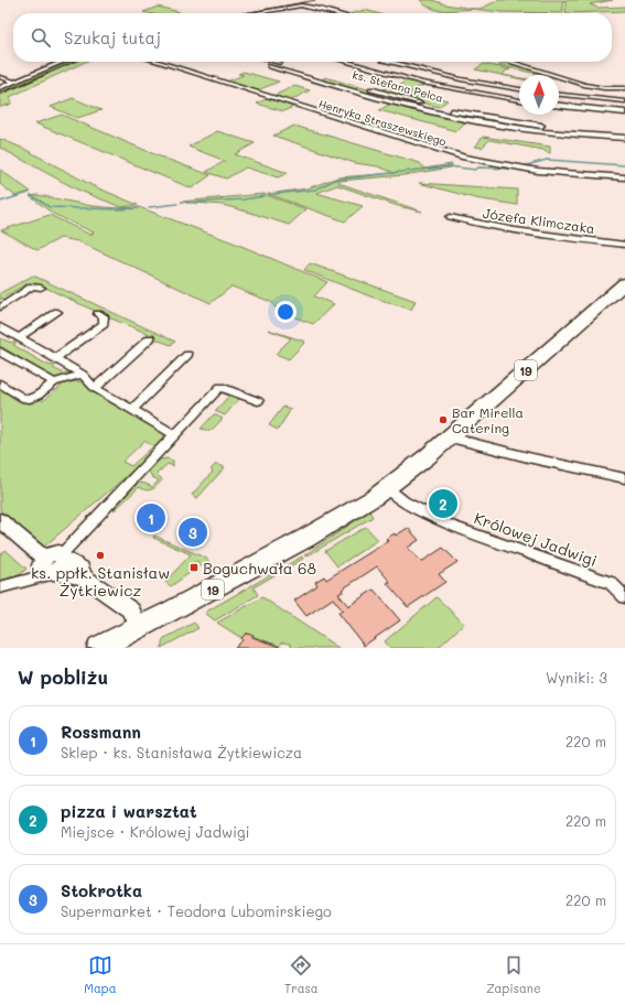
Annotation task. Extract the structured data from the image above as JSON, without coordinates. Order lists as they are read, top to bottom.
{
  "streets": {
    "highway": ["19"],
    "street": [
      "ks. Stefana Pelca",
      "Henryka Straszewskiego",
      "Józefa Klimczaka",
      "Królowej Jadwigi"
    ]
  },
  "crossings": [
    ["19", "Królowej Jadwigi"]
  ],
  "places": {
    "other": ["Bar Mirella Catering", "ks. ppłk. Stanisław Żytkiewicz"],
    "transit": ["Boguchwała 68"]
  },
  "north": "top",
  "page": {
    "search": "Szukaj tutaj",
    "pins": ["2", "1", "3"],
    "heading": ["W pobliżu", "Wyniki: 3"],
    "list": [
      {
        "mark": "1",
        "name": "Rossmann",
        "note": "Sklep · ks. Stanisława Żytkiewicza",
        "value": "220 m"
      },
      {
        "mark": "2",
        "name": "pizza i warsztat",
        "note": "Miejsce · Królowej Jadwigi",
        "value": "220 m"
      },
      {
        "mark": "3",
        "name": "Stokrotka",
        "note": "Supermarket · Teodora Lubomirskiego",
        "value": "220 m"
      }
    ],
    "nav": ["Mapa", "Trasa", "Zapisane"]
  }
}
